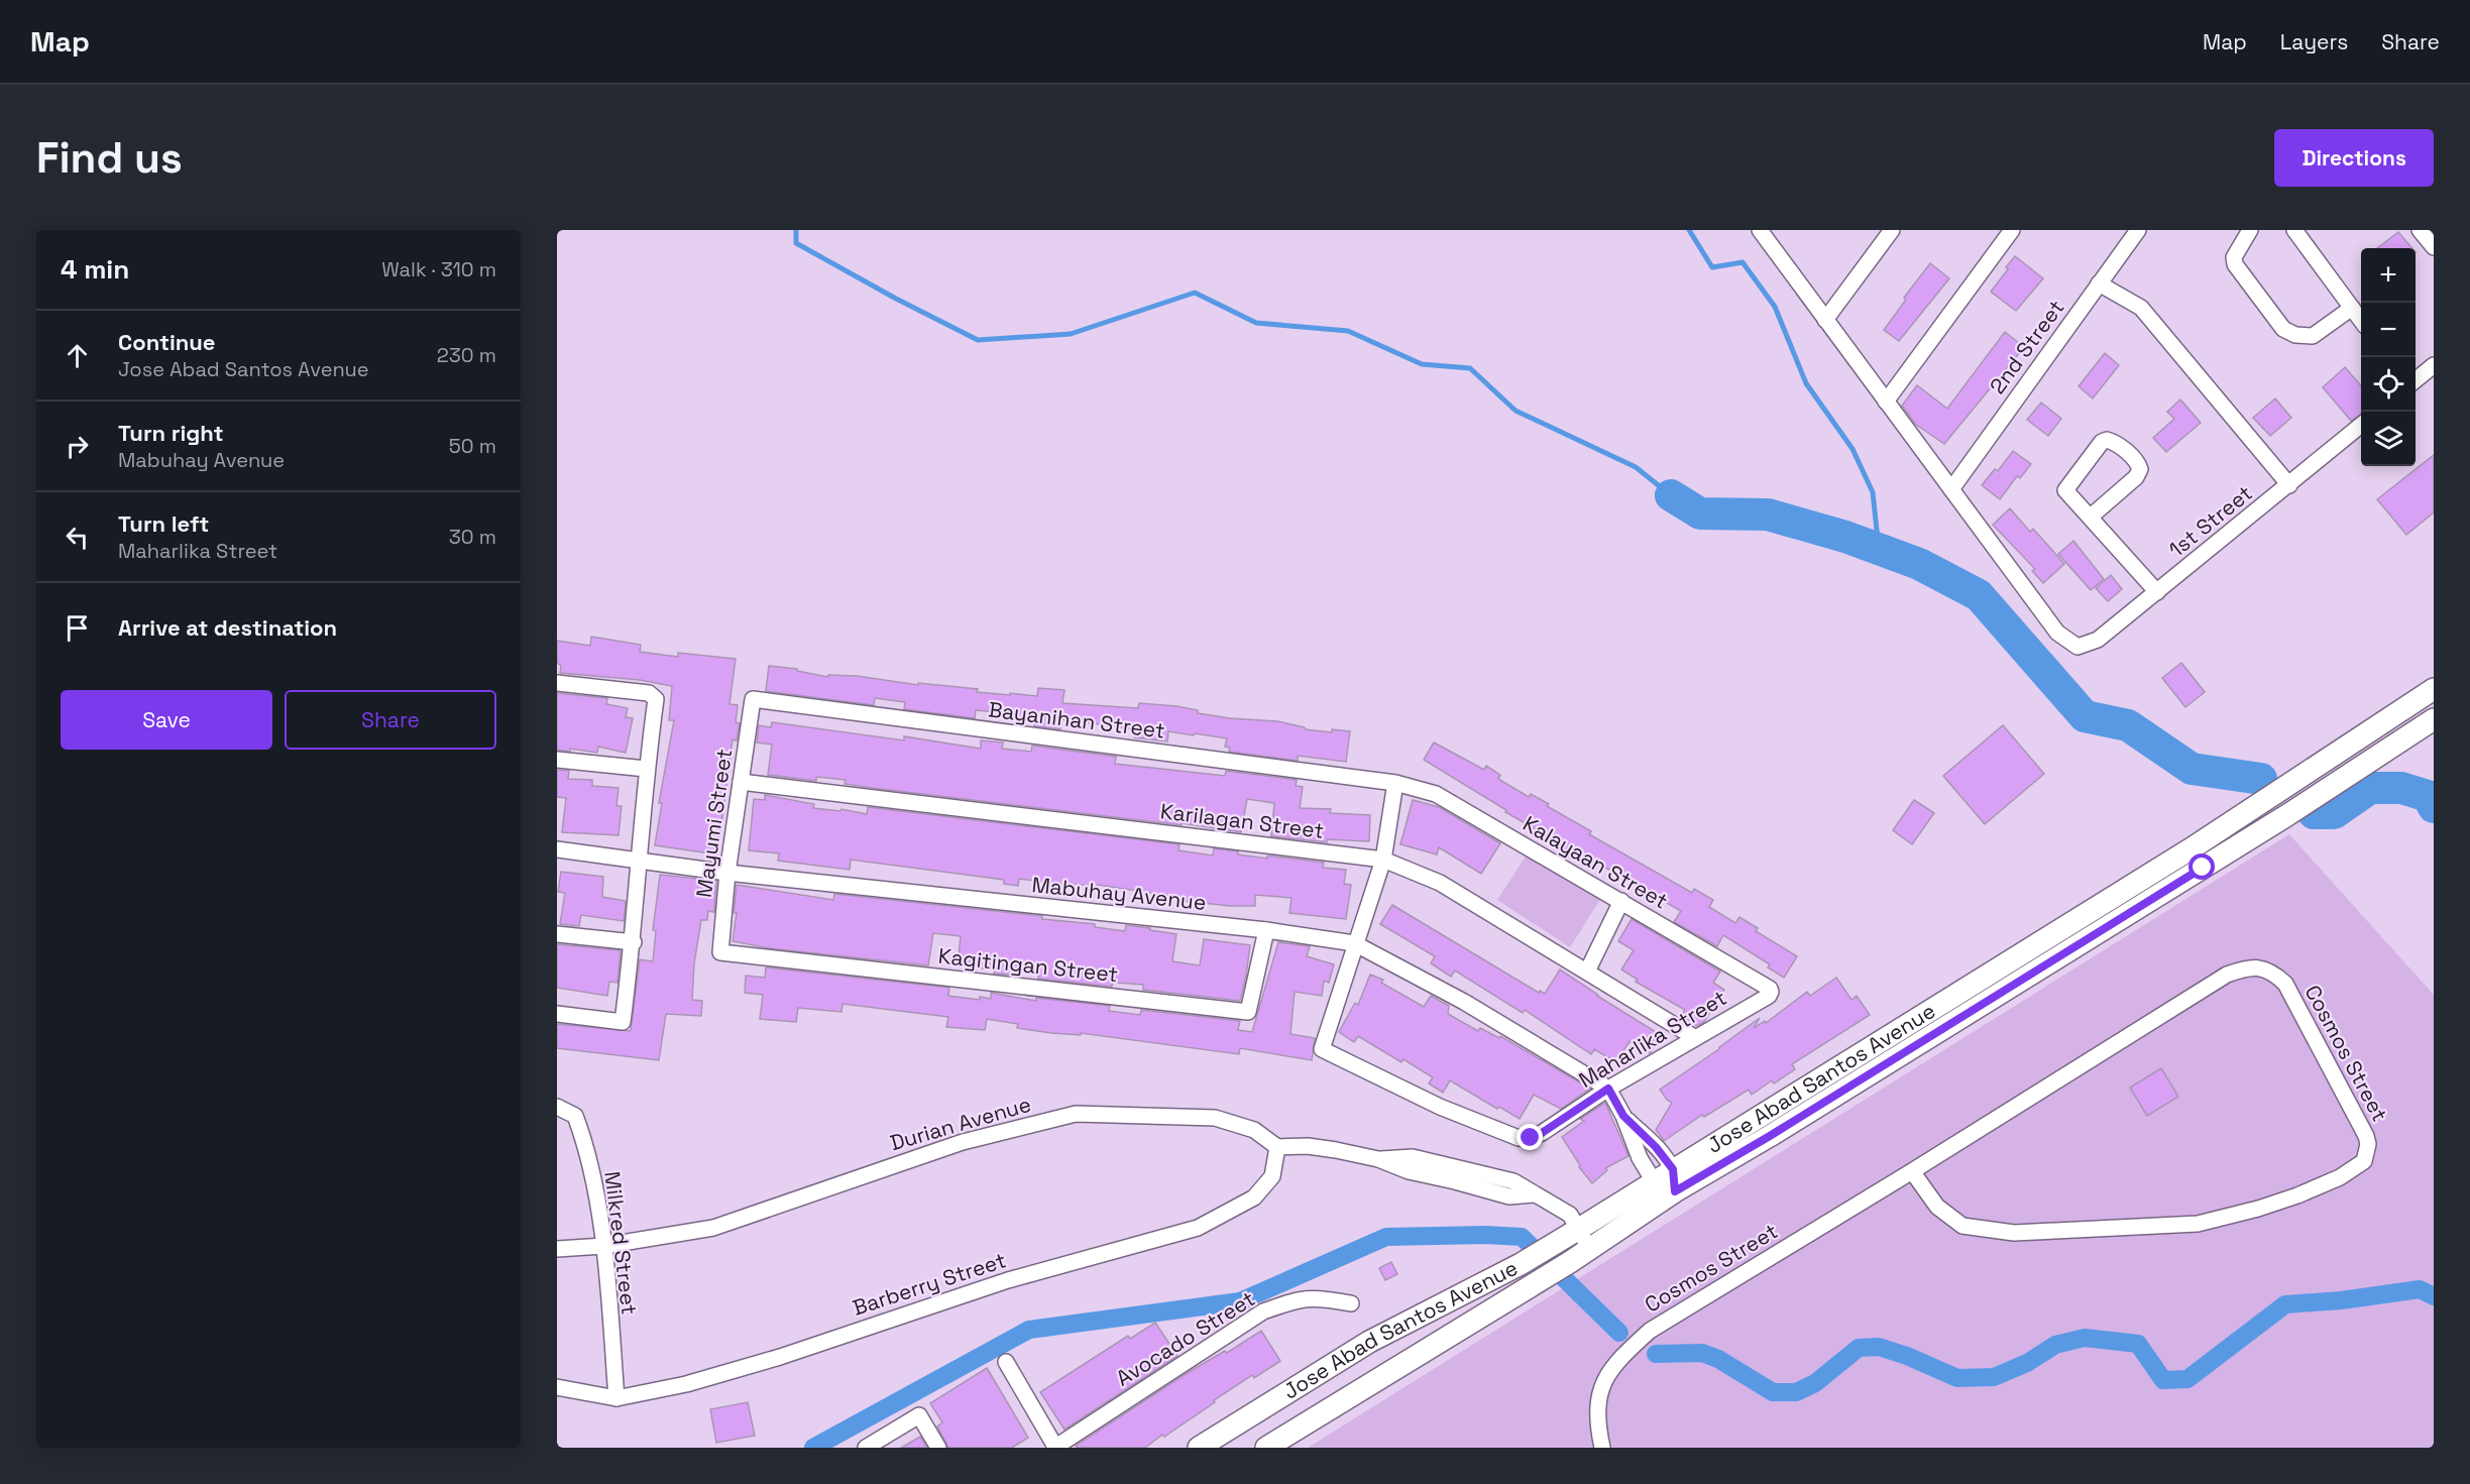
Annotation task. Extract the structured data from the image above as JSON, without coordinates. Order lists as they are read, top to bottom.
{
  "streets": {
    "main road": ["Jose Abad Santos Avenue"],
    "street": [
      "2nd Street",
      "1st Street",
      "Bayanihan Street",
      "Karilagan Street",
      "Mayumi Street",
      "Kalayaan Street",
      "Mabuhay Avenue",
      "Kagitingan Street",
      "Maharlika Street",
      "Cosmos Street",
      "Durian Avenue",
      "Milkred Street",
      "Barberry Street",
      "Avocado Street"
    ]
  },
  "crossings": [
    ["2nd Street", "1st Street"],
    ["Bayanihan Street", "Mayumi Street"],
    ["Bayanihan Street", "Kalayaan Street"],
    ["Karilagan Street", "Mayumi Street"],
    ["Karilagan Street", "Maharlika Street"],
    ["Mayumi Street", "Mabuhay Avenue"],
    ["Mayumi Street", "Kagitingan Street"],
    ["Kalayaan Street", "Maharlika Street"],
    ["Mabuhay Avenue", "Kagitingan Street"],
    ["Mabuhay Avenue", "Maharlika Street"],
    ["Mabuhay Avenue", "Jose Abad Santos Avenue"],
    ["Durian Avenue", "Milkred Street"],
    ["Durian Avenue", "Barberry Street"],
    ["Milkred Street", "Barberry Street"]
  ],
  "page": {
    "header": "Map",
    "nav": ["Map", "Layers", "Share"],
    "buttons": [
      "Directions",
      ["Save", "Share"]
    ],
    "title": "Find us",
    "heading": ["4 min", "Walk · 310 m"],
    "map_buttons": ["+", "−"],
    "list": [
      ["Continue", "Jose Abad Santos Avenue", "230 m"],
      ["Turn right", "Mabuhay Avenue", "50 m"],
      ["Turn left", "Maharlika Street", "30 m"],
      "Arrive at destination"
    ]
  }
}
